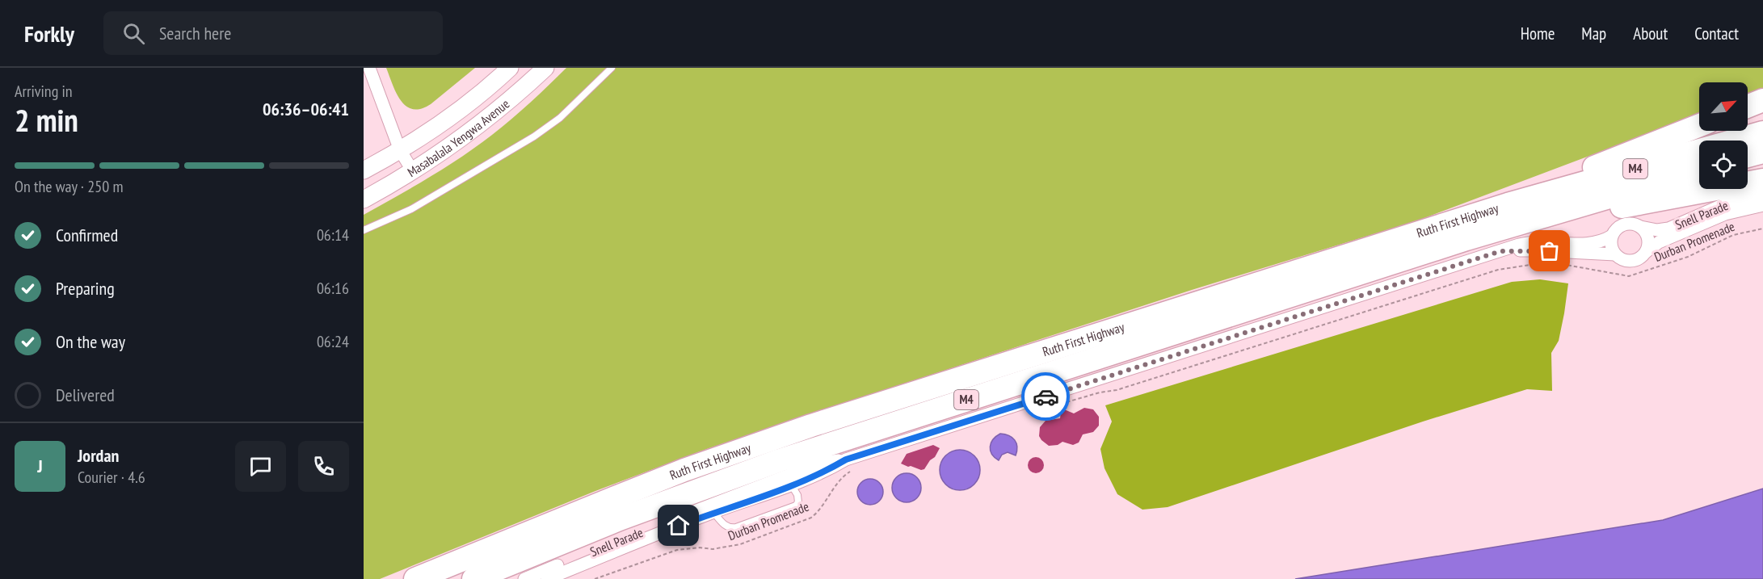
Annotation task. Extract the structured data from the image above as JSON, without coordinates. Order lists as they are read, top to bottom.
{
  "streets": {
    "highway": ["M4", "Ruth First Highway"],
    "main road": ["Masabalala Yengwa Avenue"],
    "street": ["Snell Parade"],
    "path": ["Durban Promenade"]
  },
  "crossings": [
    ["Snell Parade", "Durban Promenade"]
  ],
  "north": "top right",
  "page": {
    "header": "Forkly",
    "search": "Search here",
    "nav": [
      "Home",
      "Map",
      "About",
      "Contact"
    ],
    "heading": ["2 min", "Arriving in", "06:36–06:41"],
    "panel": ["Jordan", "Courier · 4.6"],
    "bar": "On the way · 250 m",
    "list": [
      ["Confirmed", "06:14"],
      ["Preparing", "06:16"],
      ["On the way", "06:24"],
      "Delivered"
    ],
    "round": "J"
  }
}
